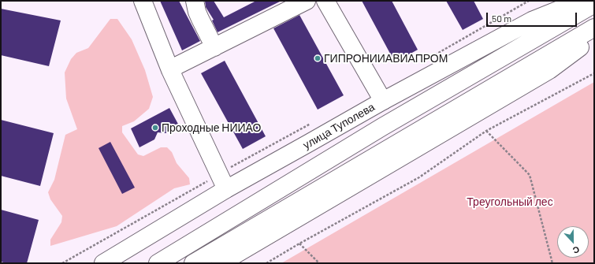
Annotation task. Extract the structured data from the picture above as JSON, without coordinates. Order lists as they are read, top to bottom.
{
  "streets": {
    "main road": ["улица Туполева"]
  },
  "parks": ["Треугольный лес"],
  "places": ["ГИПРОНИИАВИАПРОМ", "Проходные НИИАО"],
  "scale_bar": "50 m",
  "north": "bottom"
}
